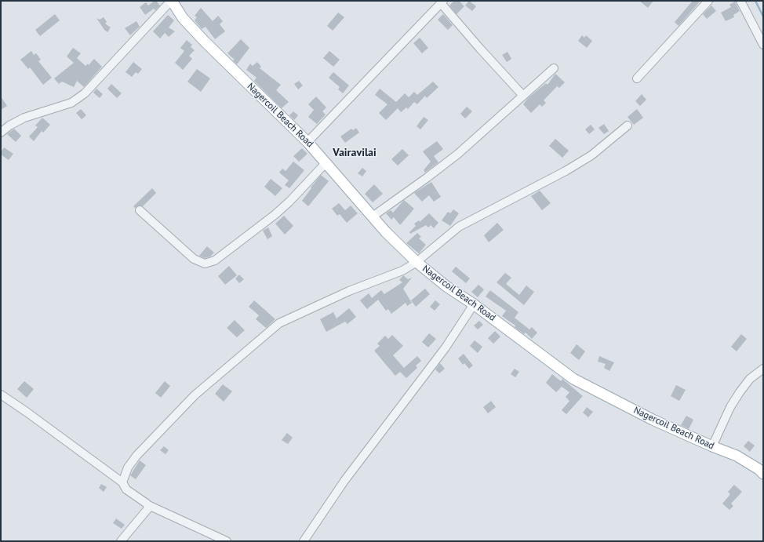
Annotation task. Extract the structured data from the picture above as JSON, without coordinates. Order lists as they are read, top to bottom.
{
  "streets": {
    "main road": ["Nagercoil Beach Road"]
  },
  "districts": ["Vairavilai"]
}
